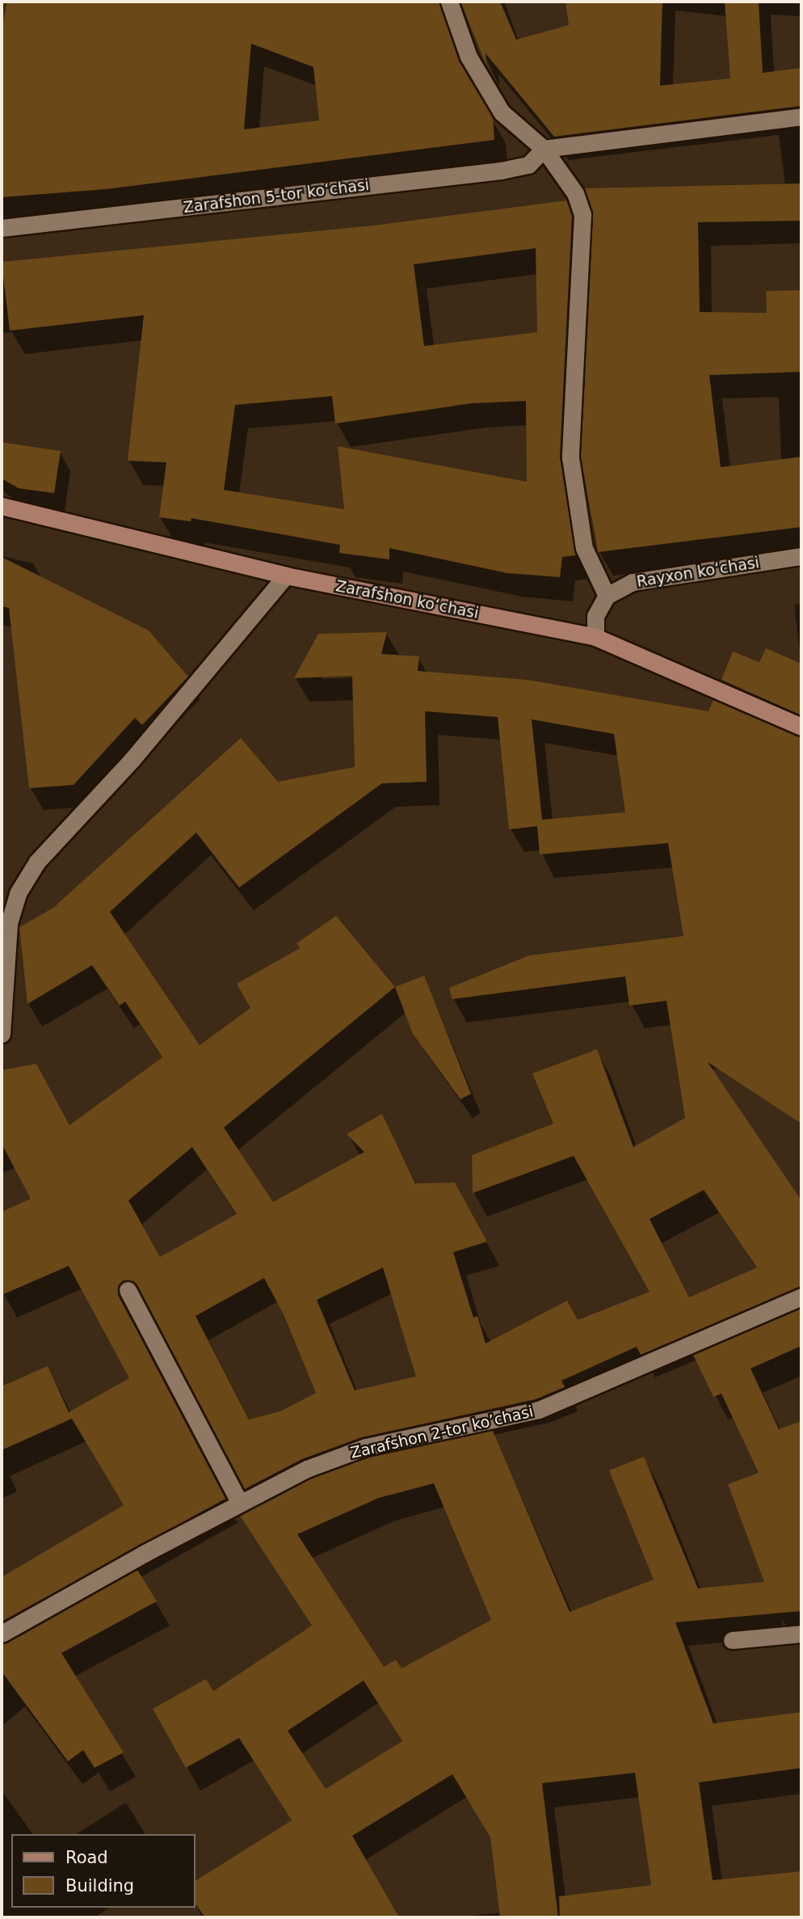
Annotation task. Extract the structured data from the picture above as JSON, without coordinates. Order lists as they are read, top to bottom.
{
  "streets": {
    "street": [
      "Zarafshon 5-tor koʻchasi",
      "Rayxon koʻchasi",
      "Zarafshon koʻchasi",
      "Zarafshon 2-tor koʼchasi"
    ]
  },
  "legend": ["Road", "Building"]
}
